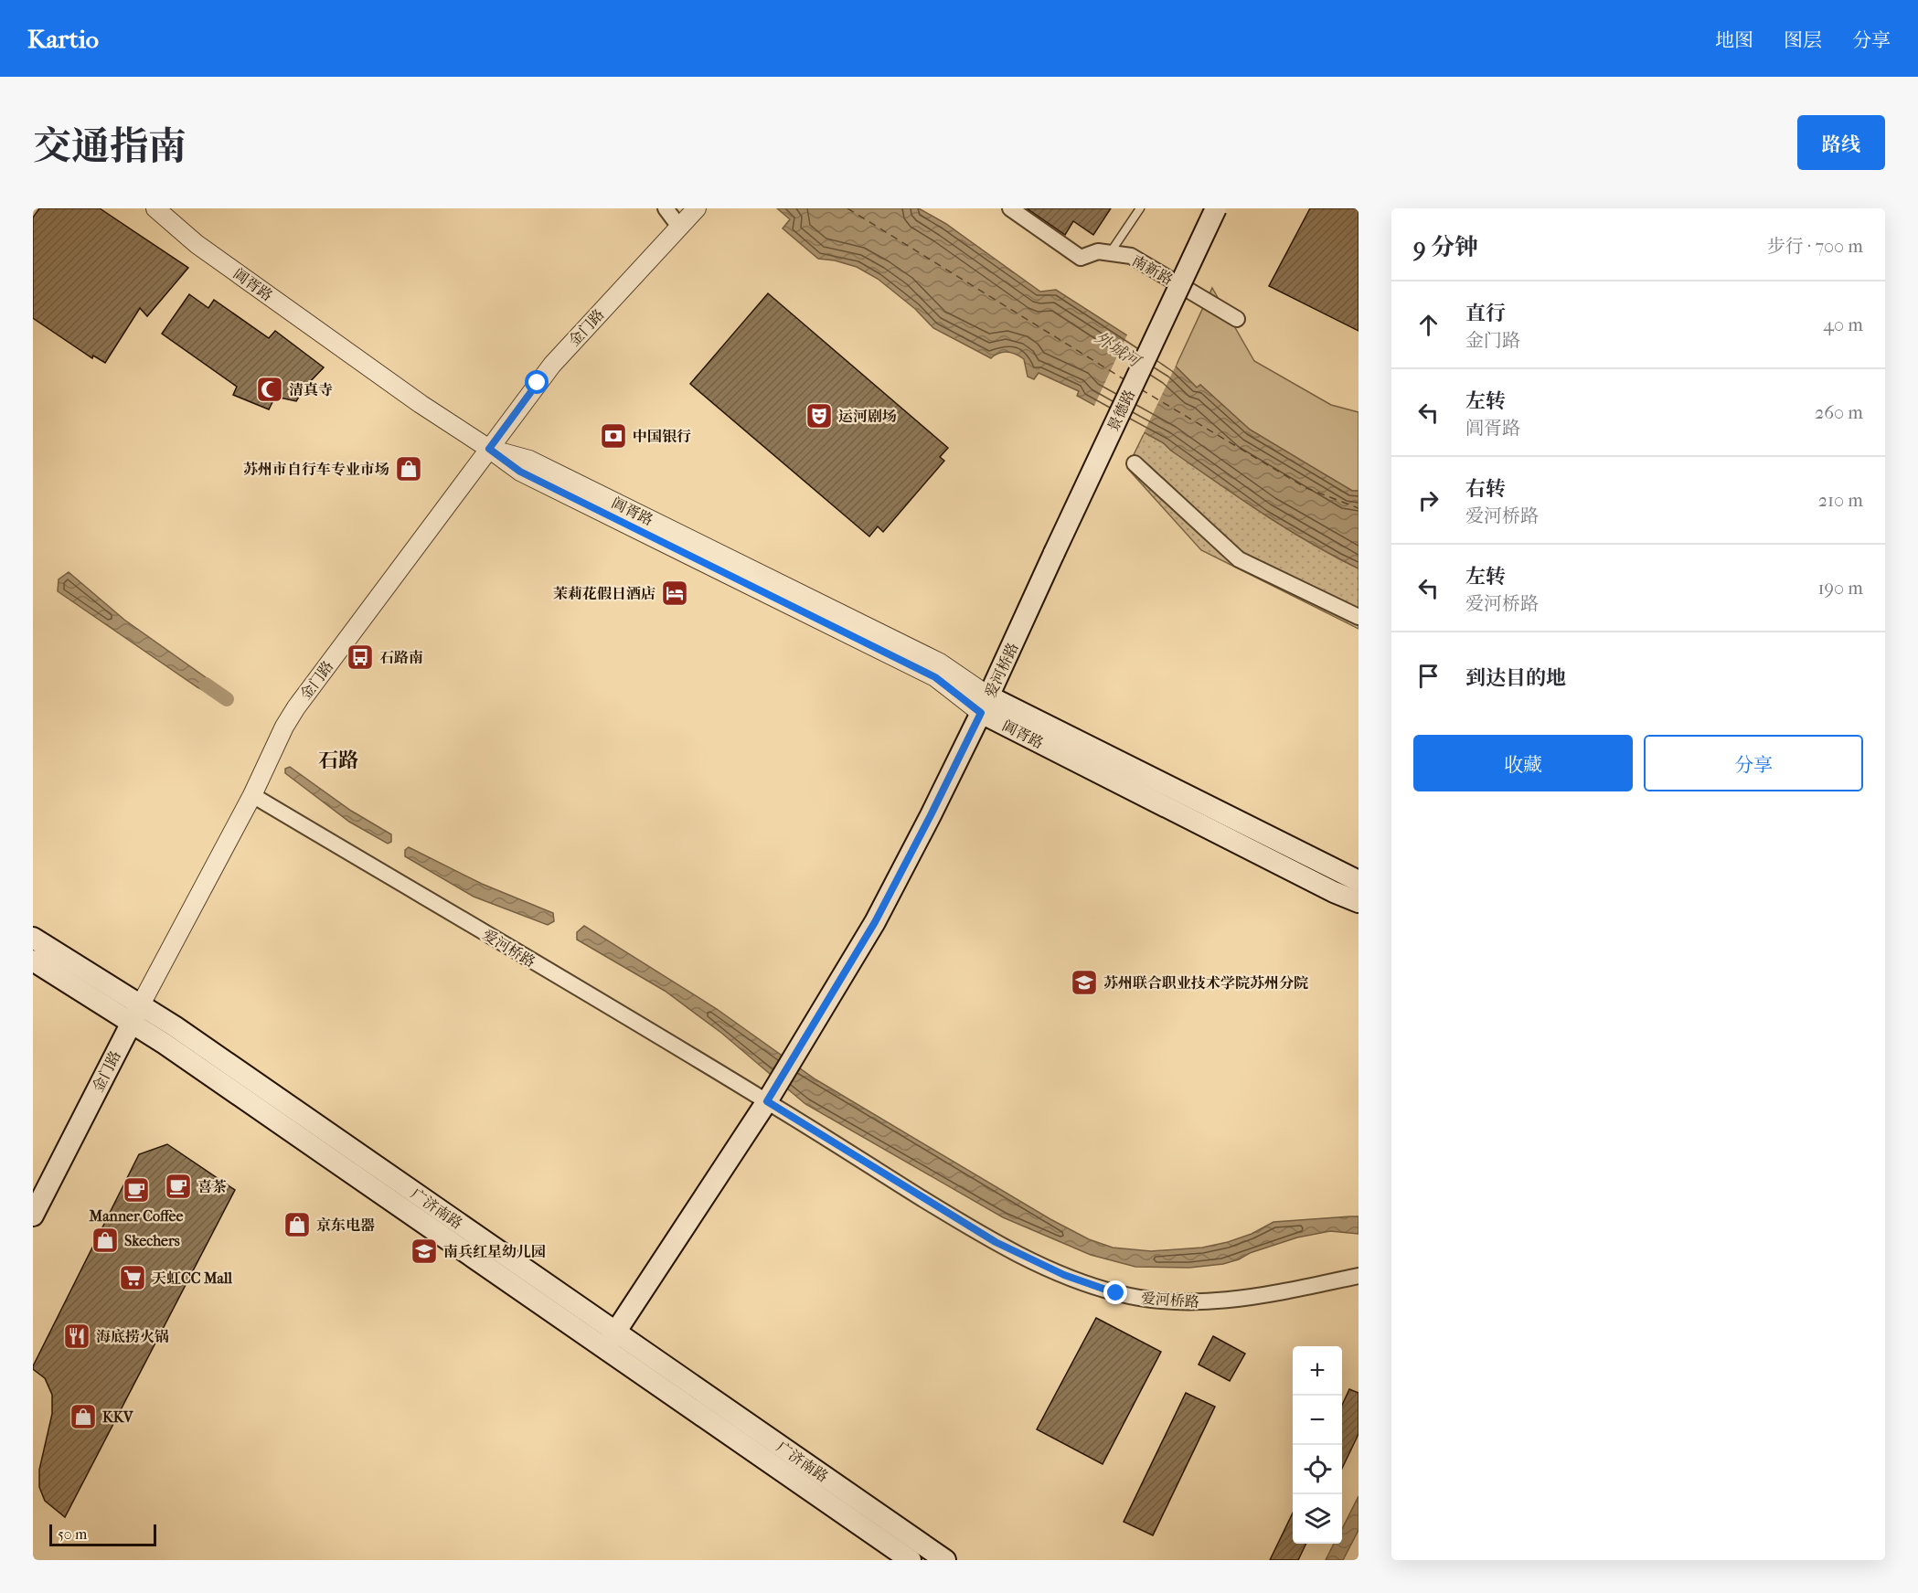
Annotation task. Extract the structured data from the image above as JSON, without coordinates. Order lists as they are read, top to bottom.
{
  "streets": {
    "main road": [
      "阊胥路",
      "金门路",
      "景德路",
      "爱河桥路",
      "广济南路"
    ],
    "street": ["南新路"]
  },
  "crossings": [
    ["阊胥路", "金门路"],
    ["阊胥路", "爱河桥路"],
    ["金门路", "爱河桥路"],
    ["金门路", "广济南路"],
    ["景德路", "爱河桥路"],
    ["爱河桥路", "广济南路"]
  ],
  "districts": ["石路"],
  "water": ["外城河"],
  "places": {
    "mosque": ["清真寺"],
    "theatre": ["运河剧场"],
    "bank": ["中国银行"],
    "shop": [
      "苏州市自行车专业市场",
      "京东电器",
      "Skechers",
      "KKV"
    ],
    "hotel": ["茉莉花假日酒店"],
    "bus stop": ["石路南"],
    "school or university": ["苏州联合职业技术学院苏州分院", "南兵红星幼儿园"],
    "cafe": ["喜茶", "Manner Coffee"],
    "supermarket": ["天虹CC Mall"],
    "restaurant": ["海底捞火锅"]
  },
  "scale_bar": "50 m",
  "page": {
    "header": "Kartio",
    "nav": ["地图", "图层", "分享"],
    "title": "交通指南",
    "buttons": [
      "路线",
      ["收藏", "分享"]
    ],
    "heading": ["9 分钟", "步行 · 700 m"],
    "list": [
      ["直行", "金门路", "40 m"],
      ["左转", "阊胥路", "260 m"],
      ["右转", "爱河桥路", "210 m"],
      ["左转", "爱河桥路", "190 m"],
      "到达目的地"
    ],
    "map_buttons": ["+", "−"],
    "scale": "50 m"
  }
}
